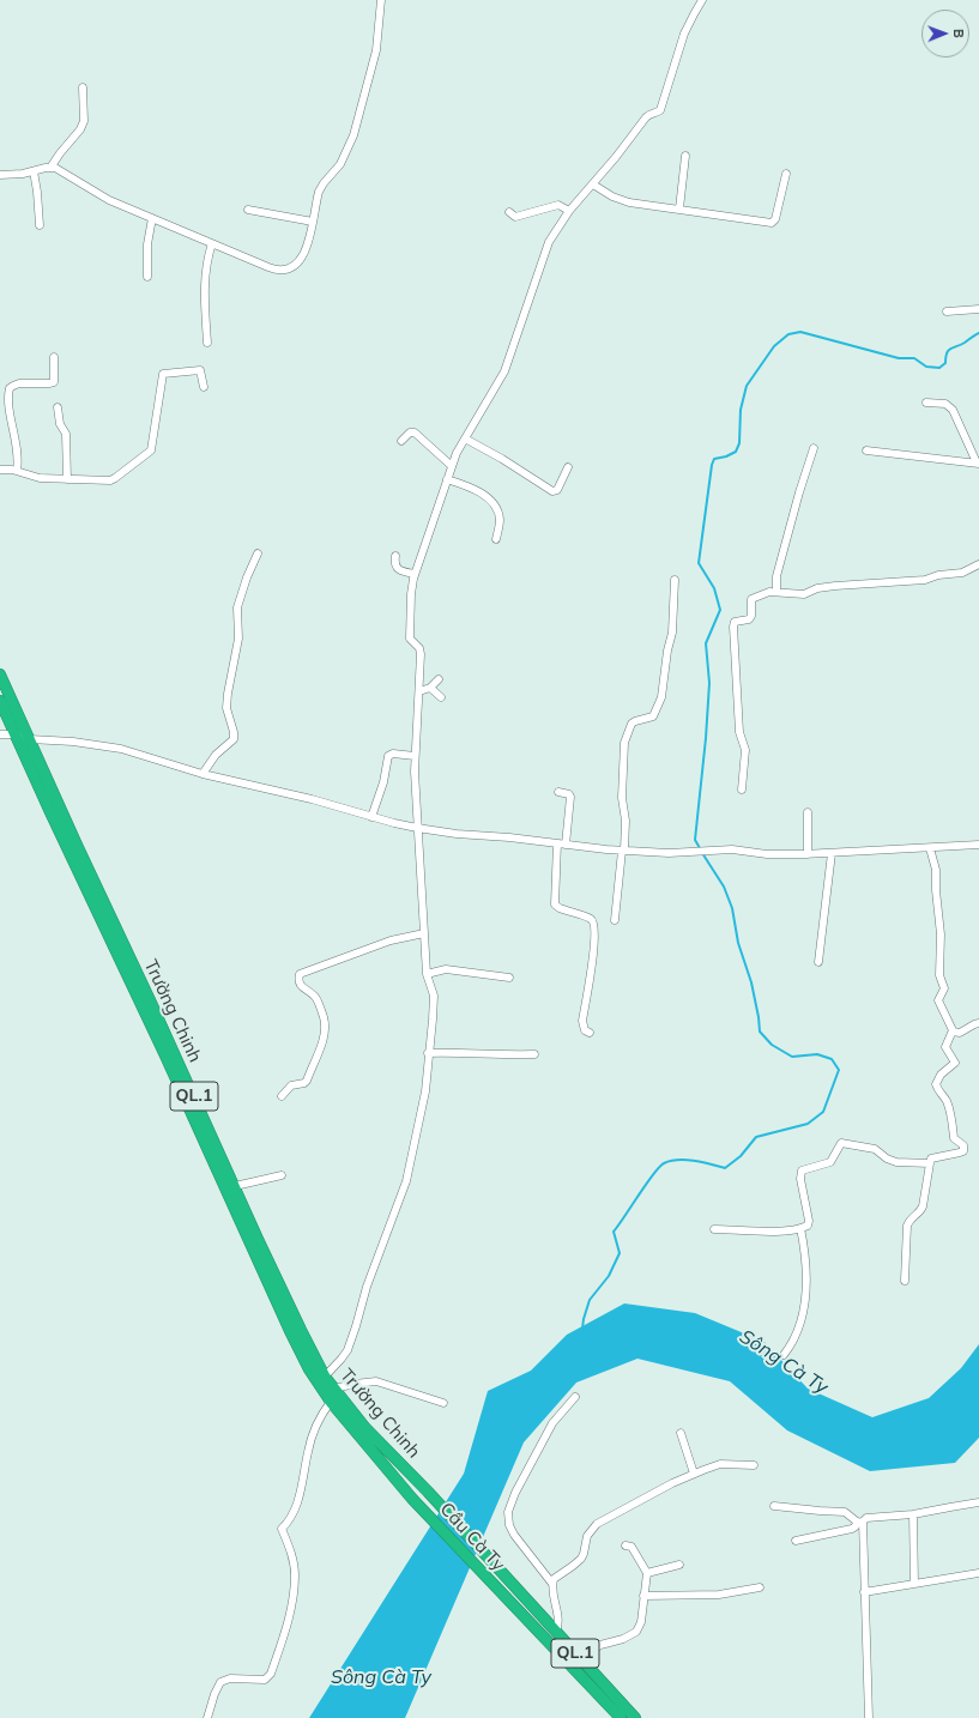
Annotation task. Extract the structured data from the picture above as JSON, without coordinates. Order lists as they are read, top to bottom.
{
  "streets": {
    "highway": ["Trường Chinh", "QL.1", "Cầu Cà Ty"]
  },
  "crossings": [
    ["Trường Chinh", "Cầu Cà Ty"],
    ["QL.1", "Cầu Cà Ty"]
  ],
  "water": ["Sông Cà Ty"],
  "north": "right"
}
